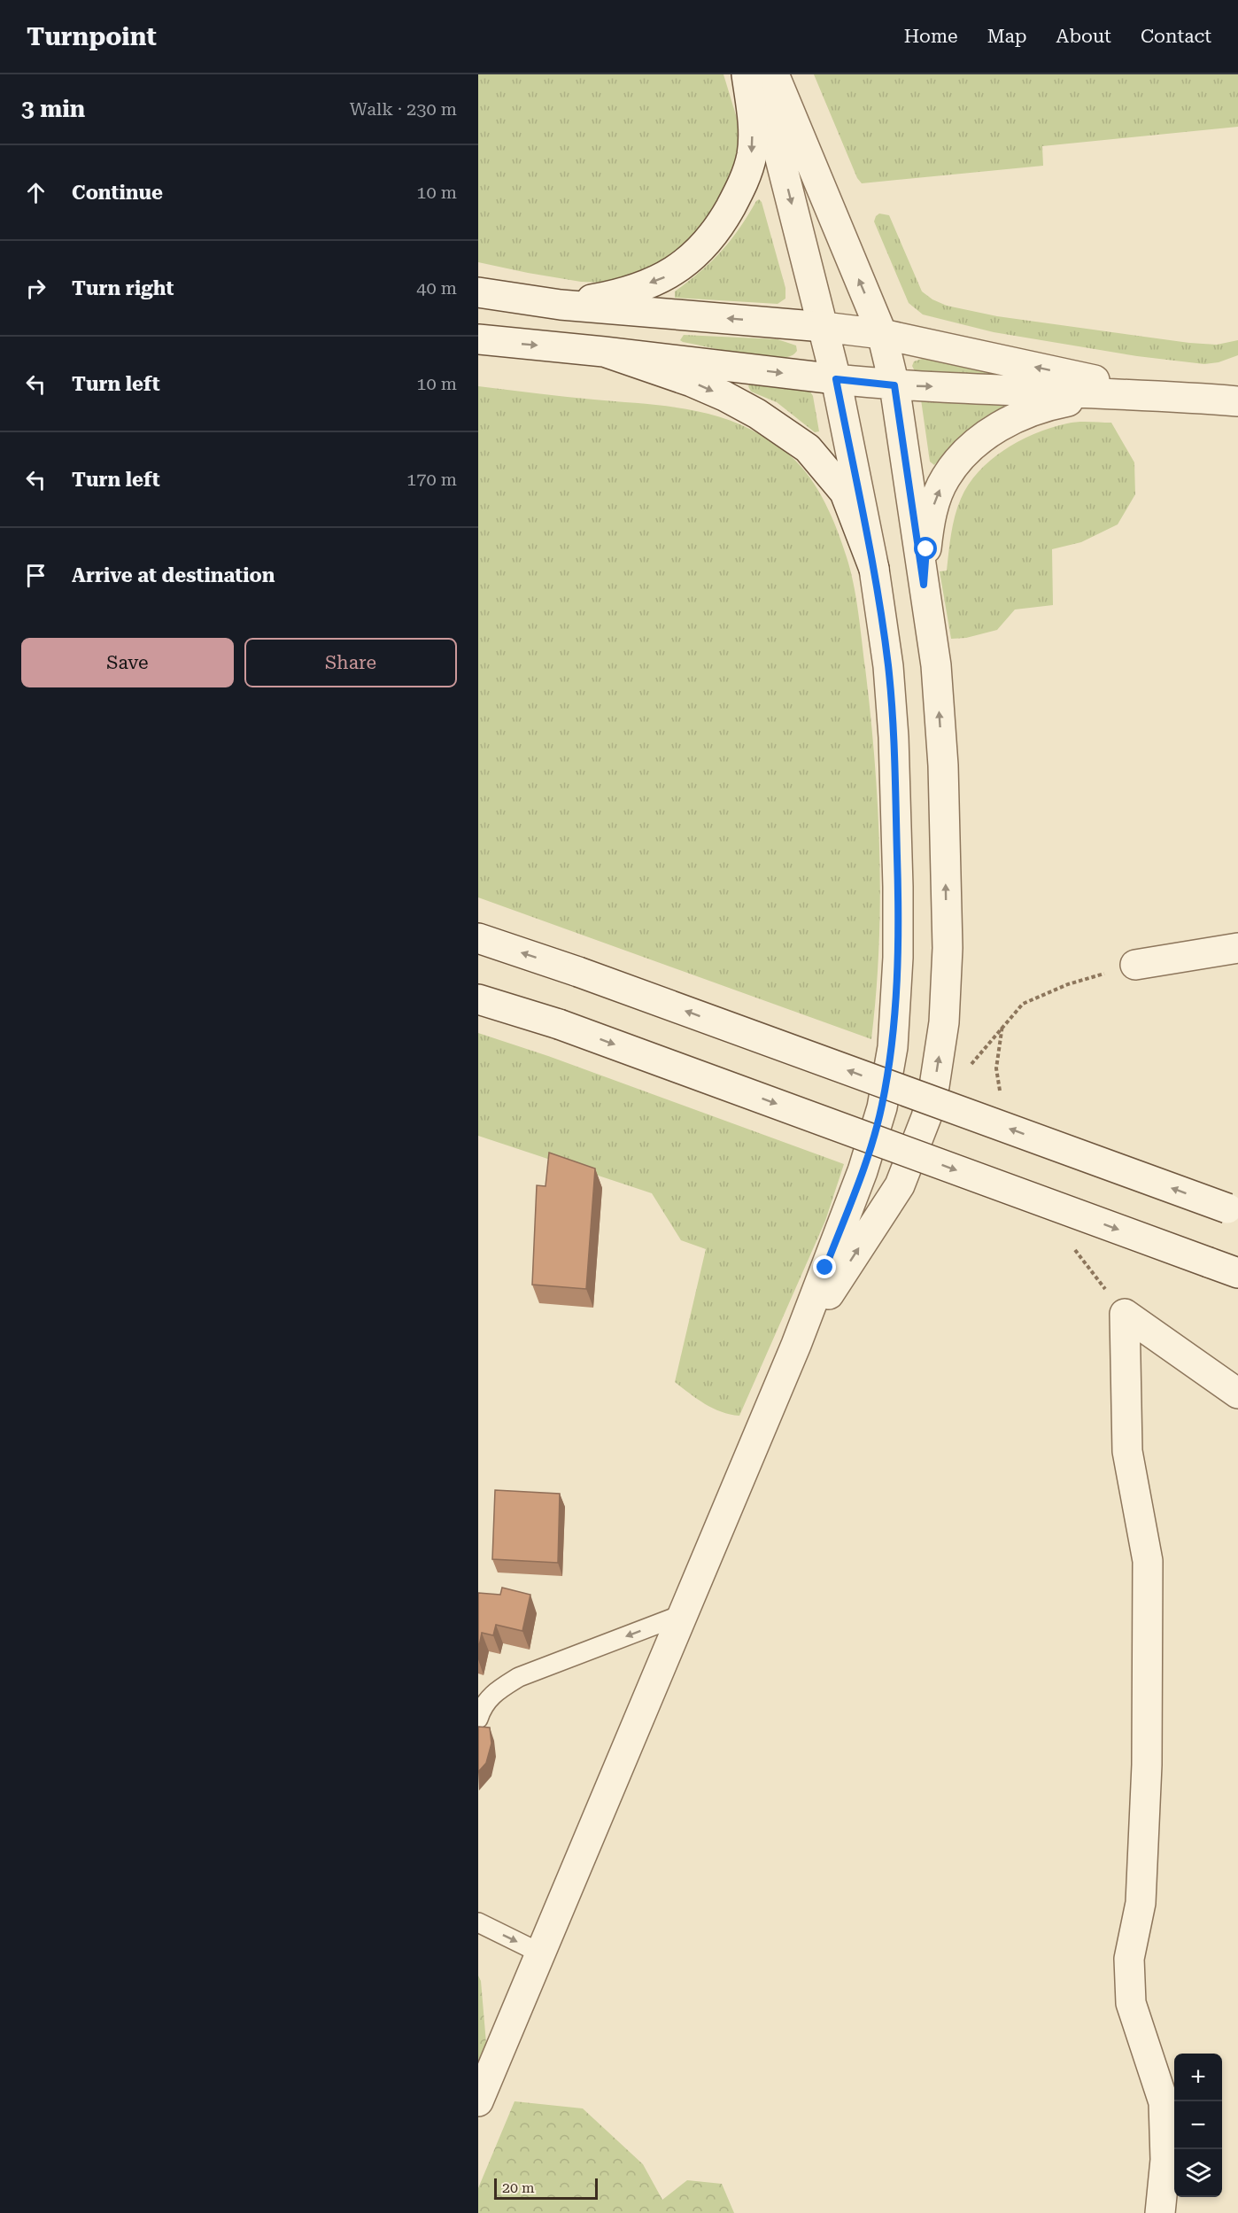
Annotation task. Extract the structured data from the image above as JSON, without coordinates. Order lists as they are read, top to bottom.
{
  "scale_bar": "20 m",
  "page": {
    "header": "Turnpoint",
    "nav": [
      "Home",
      "Map",
      "About",
      "Contact"
    ],
    "heading": ["3 min", "Walk · 230 m"],
    "list": [
      ["Continue", "10 m"],
      ["Turn right", "40 m"],
      ["Turn left", "10 m"],
      ["Turn left", "170 m"],
      "Arrive at destination"
    ],
    "buttons": ["Save", "Share"],
    "map_buttons": ["+", "−"],
    "scale": "20 m"
  }
}
